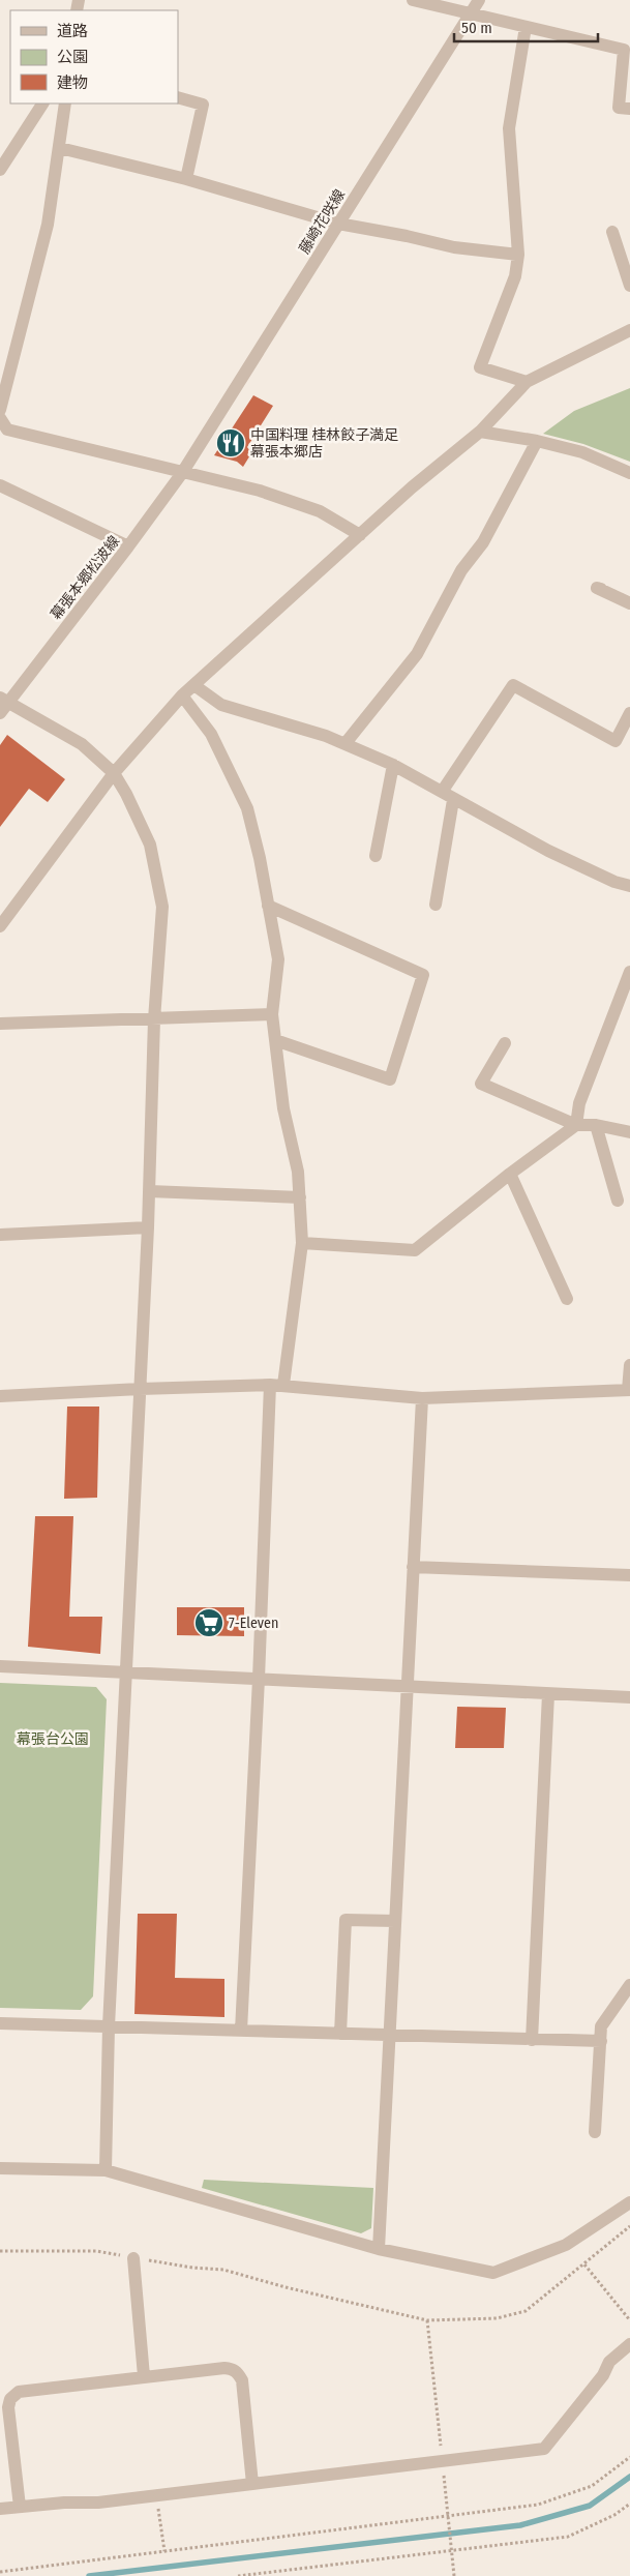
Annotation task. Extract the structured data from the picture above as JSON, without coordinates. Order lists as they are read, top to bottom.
{
  "streets": {
    "street": ["藤崎花咲線", "幕張本郷松波線"]
  },
  "crossings": [
    ["藤崎花咲線", "幕張本郷松波線"]
  ],
  "parks": ["幕張台公園"],
  "places": {
    "restaurant": ["中国料理 桂林餃子満足 幕張本郷店"],
    "supermarket": ["7-Eleven"]
  },
  "legend": ["道路", "公園", "建物"],
  "scale_bar": "50 m"
}
